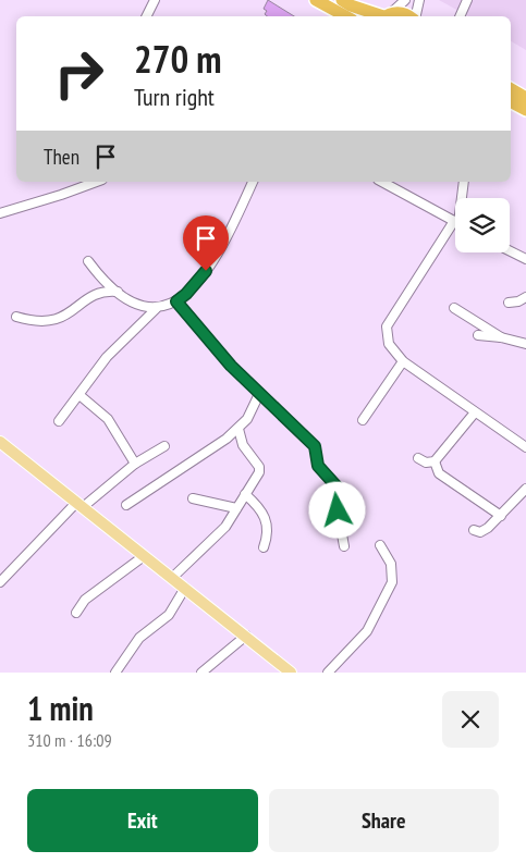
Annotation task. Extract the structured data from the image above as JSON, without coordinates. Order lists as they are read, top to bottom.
{
  "page": {
    "turn": ["270 m", "Turn right"],
    "then": "Then",
    "heading": ["1 min", "310 m · 16:09"],
    "buttons": ["Exit", "Share"]
  }
}
